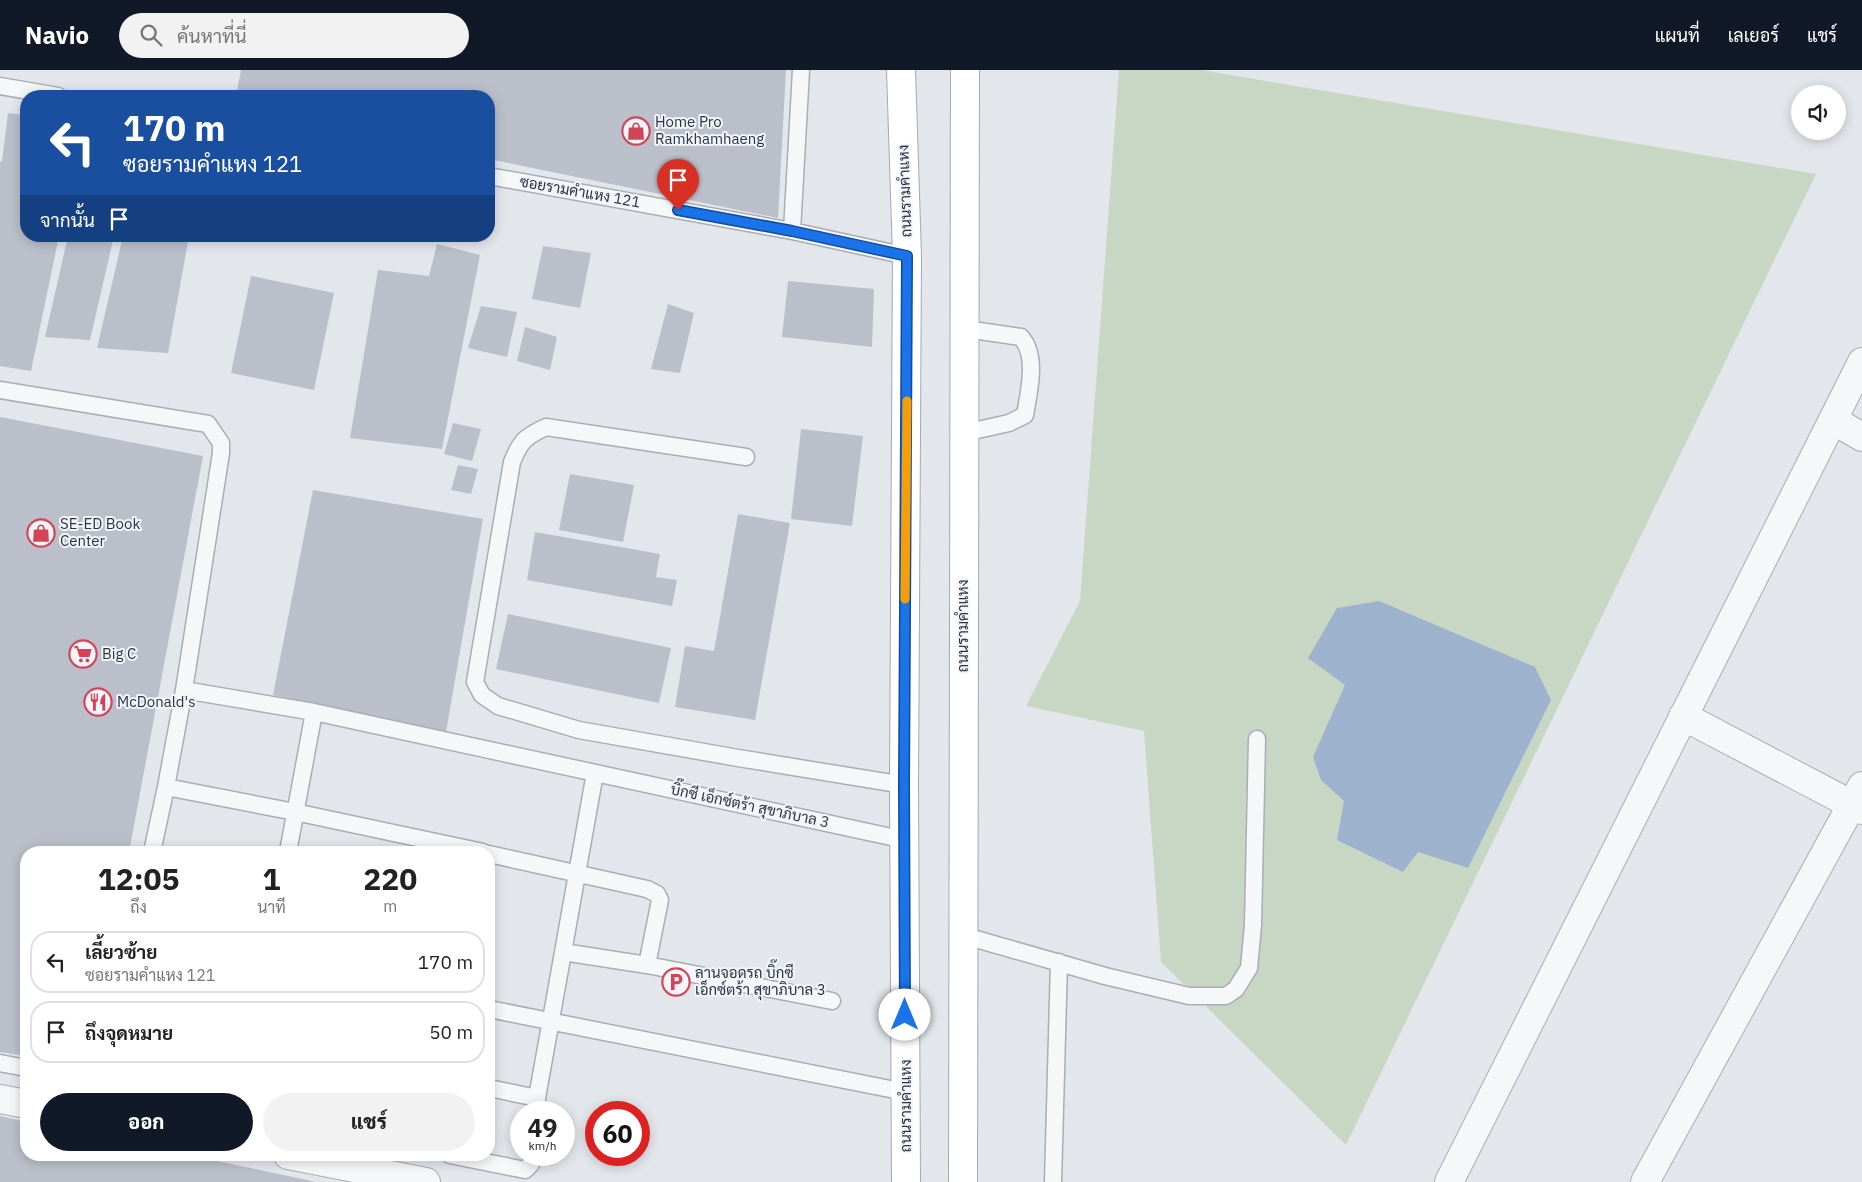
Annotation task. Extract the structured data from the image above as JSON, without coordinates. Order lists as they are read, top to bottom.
{
  "streets": {
    "main road": ["ถนนรามคำแหง"],
    "lane": ["ซอยรามคำแหง 121", "บิ๊กซี เอ็กซ์ตร้า สุขาภิบาล 3"]
  },
  "crossings": [
    ["ถนนรามคำแหง", "ซอยรามคำแหง 121"],
    ["ถนนรามคำแหง", "บิ๊กซี เอ็กซ์ตร้า สุขาภิบาล 3"]
  ],
  "places": {
    "shop": ["Home Pro Ramkhamhaeng", "SE-ED Book Center"],
    "supermarket": ["Big C"],
    "restaurant": ["McDonald's"],
    "parking": ["ลานจอดรถ บิ๊กซี เอ็กซ์ตร้า สุขาภิบาล 3"]
  },
  "page": {
    "header": "Navio",
    "search": "ค้นหาที่นี่",
    "nav": ["แผนที่", "เลเยอร์", "แชร์"],
    "turn": ["170 m", "ซอยรามคำแหง 121"],
    "then": "จากนั้น",
    "eta": [
      "12:05",
      "ถึง",
      "1",
      "นาที",
      "220",
      "m"
    ],
    "list": [
      {
        "name": "เลี้ยวซ้าย",
        "note": "ซอยรามคำแหง 121",
        "value": "170 m"
      },
      {
        "name": "ถึงจุดหมาย",
        "value": "50 m"
      }
    ],
    "buttons": ["ออก", "แชร์"],
    "speed": "49 km/h",
    "limit": "60"
  }
}
